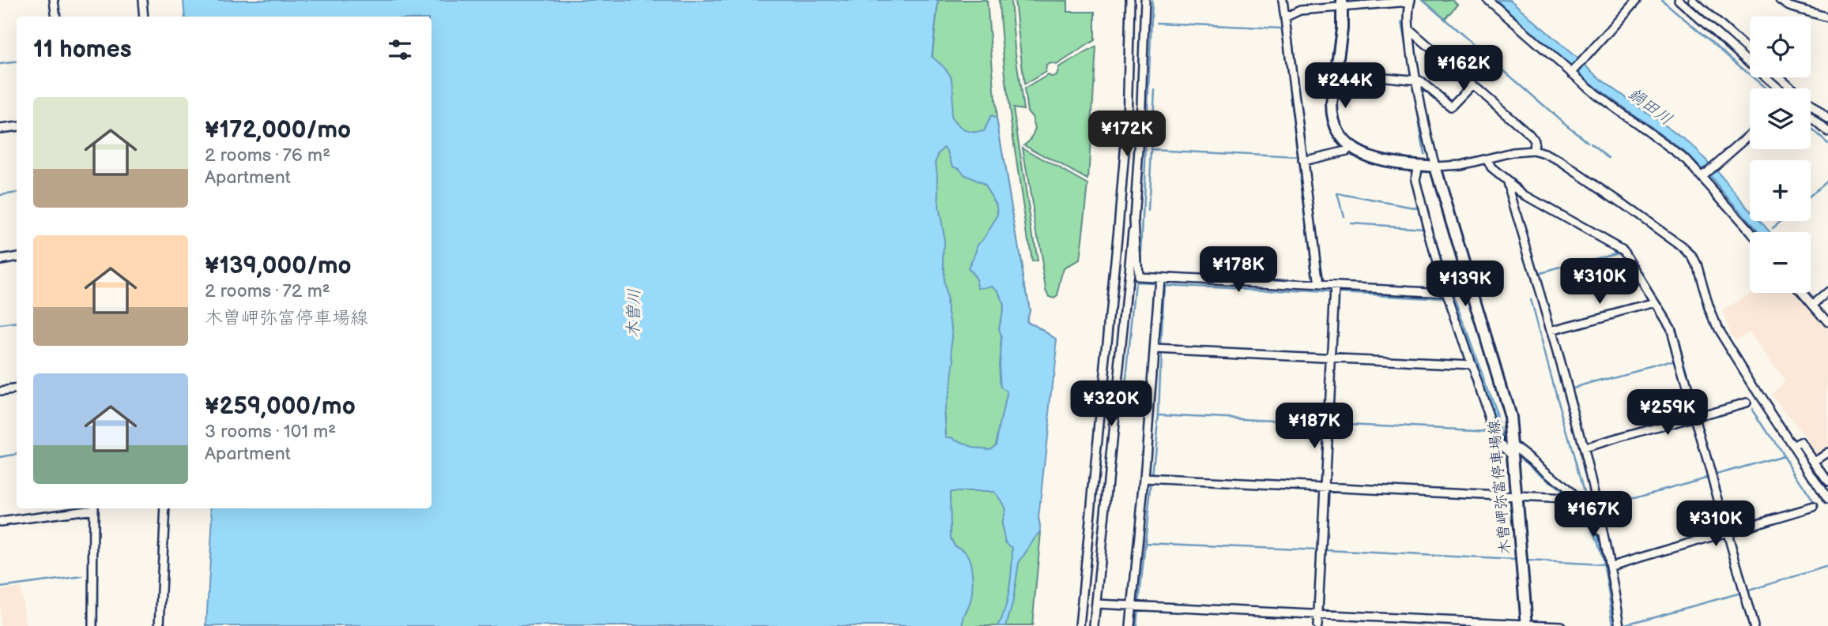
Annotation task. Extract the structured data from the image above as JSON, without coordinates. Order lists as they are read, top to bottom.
{
  "streets": {
    "main road": ["木曽岬弥富停車場線"]
  },
  "water": ["鍋田川", "木曽川"],
  "page": {
    "map_buttons": ["+", "−"],
    "heading": "11 homes",
    "price": [
      "¥162K",
      "¥244K",
      "¥172K",
      "¥178K",
      "¥310K",
      "¥139K",
      "¥320K",
      "¥259K",
      "¥187K",
      "¥167K",
      "¥310K"
    ],
    "list": [
      {
        "name": "¥172,000/mo",
        "note": "2 rooms · 76 m² · Apartment"
      },
      {
        "name": "¥139,000/mo",
        "note": "2 rooms · 72 m² · 木曽岬弥富停車場線"
      },
      {
        "name": "¥259,000/mo",
        "note": "3 rooms · 101 m² · Apartment"
      }
    ]
  }
}
